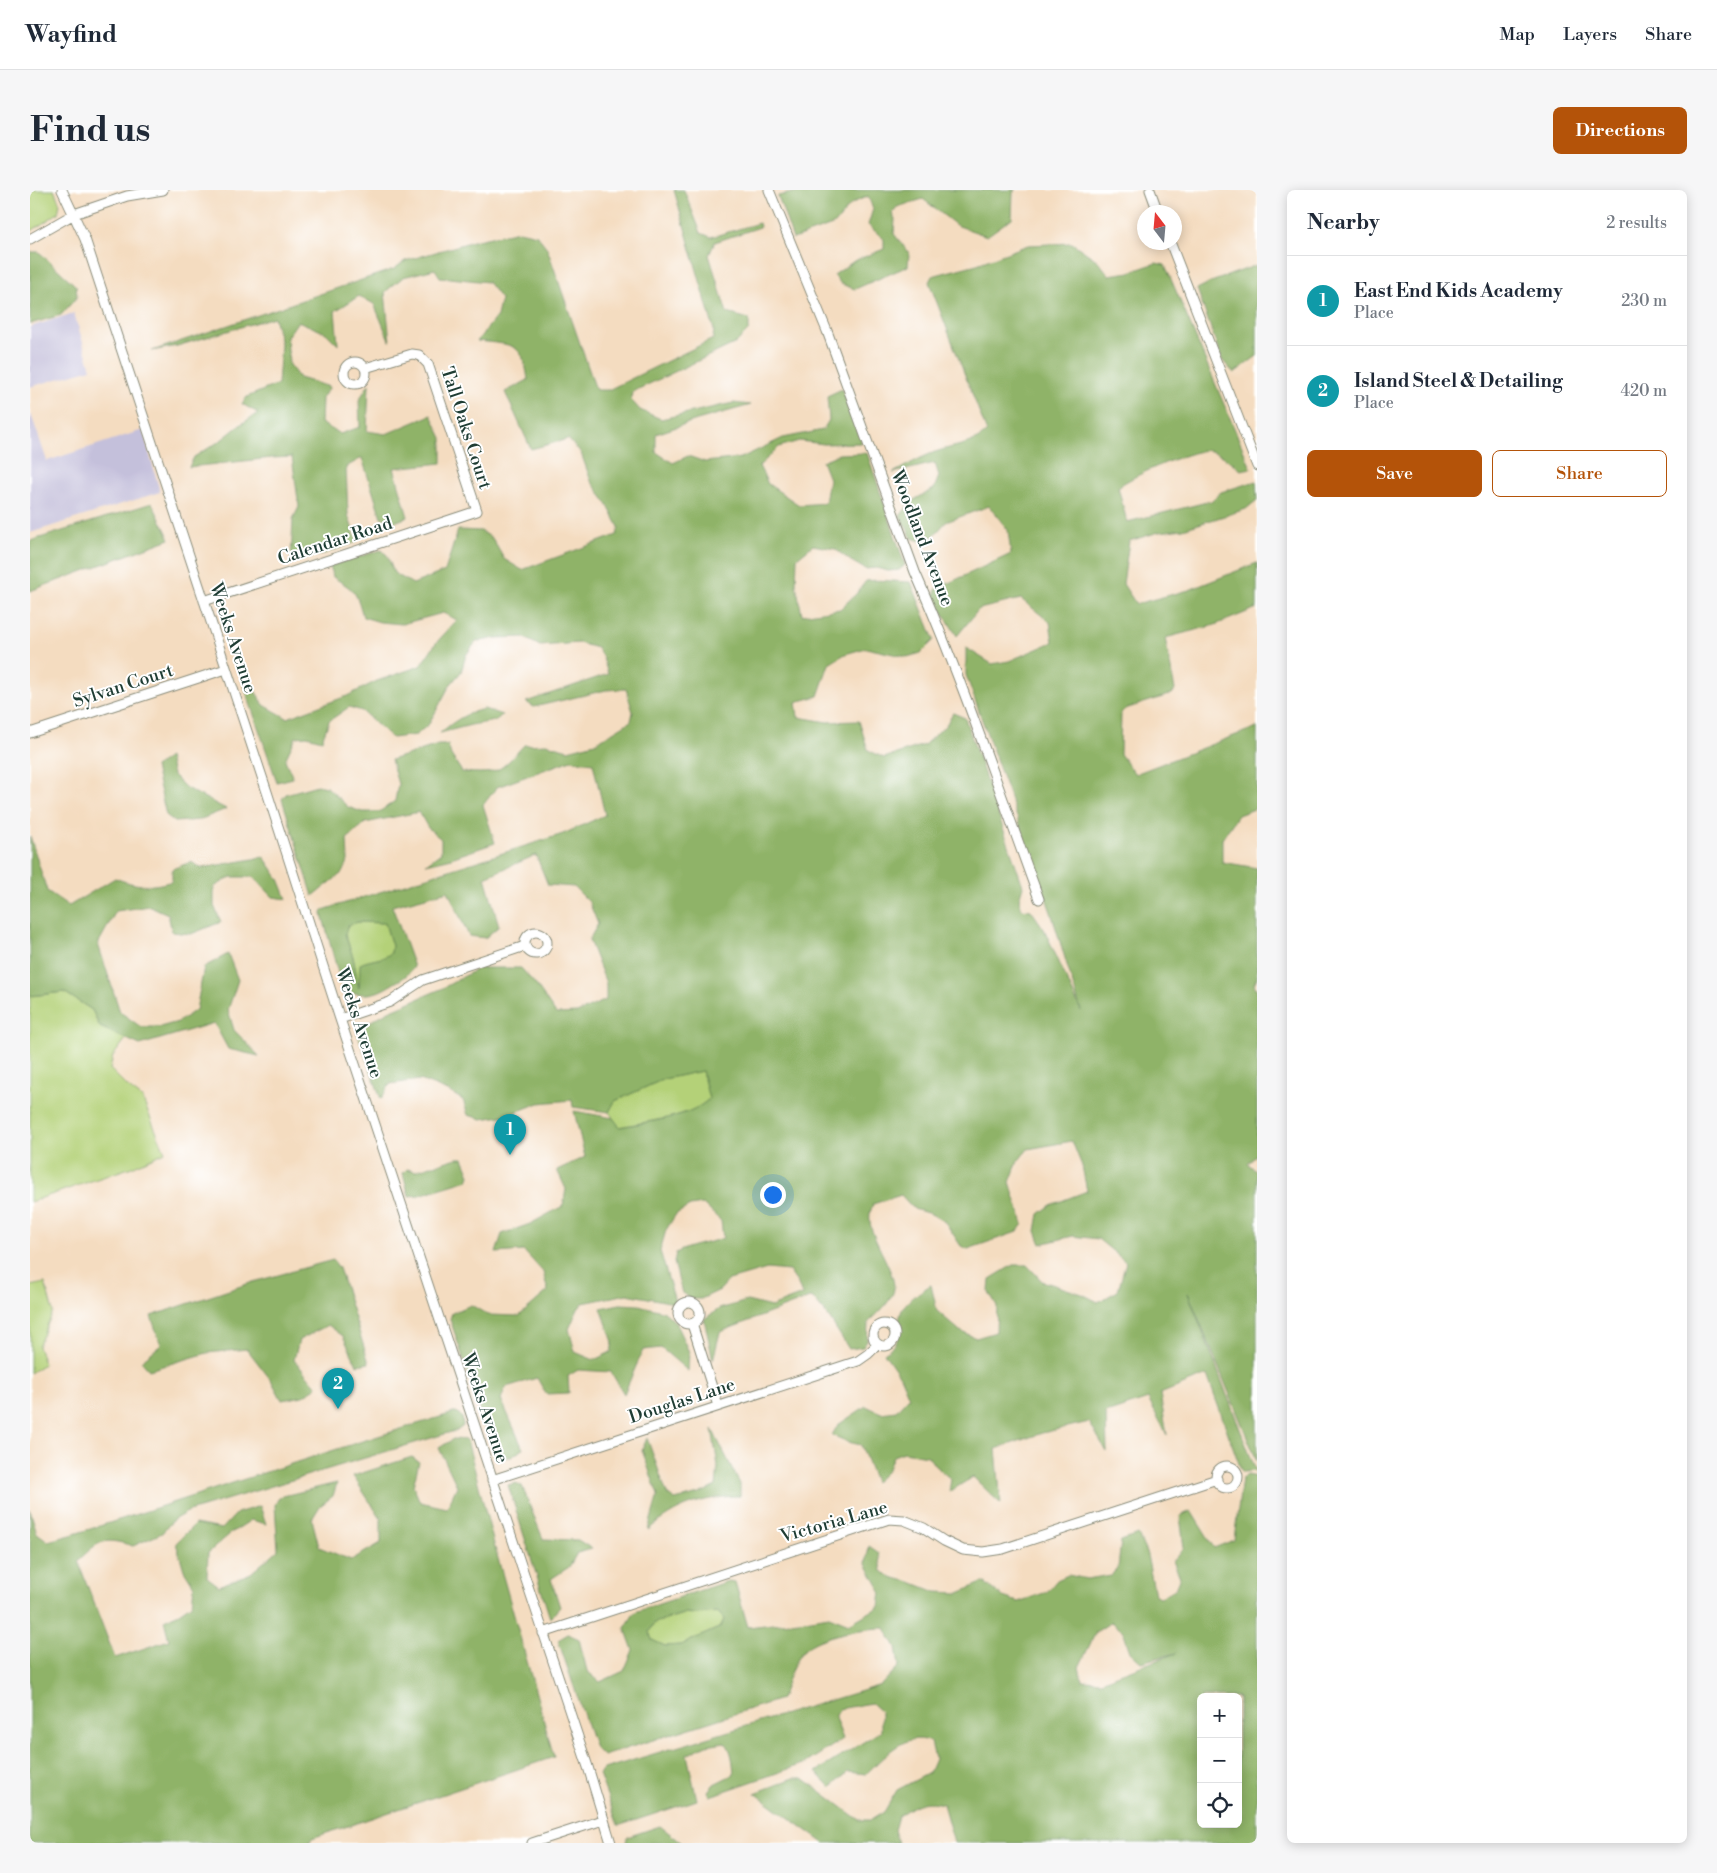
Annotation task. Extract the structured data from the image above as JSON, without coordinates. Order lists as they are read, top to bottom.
{
  "streets": {
    "street": [
      "Tall Oaks Court",
      "Woodland Avenue",
      "Calendar Road",
      "Weeks Avenue",
      "Sylvan Court",
      "Douglas Lane",
      "Victoria Lane"
    ]
  },
  "crossings": [
    ["Tall Oaks Court", "Calendar Road"],
    ["Calendar Road", "Weeks Avenue"],
    ["Weeks Avenue", "Sylvan Court"],
    ["Weeks Avenue", "Douglas Lane"],
    ["Weeks Avenue", "Victoria Lane"]
  ],
  "north": "top",
  "page": {
    "header": "Wayfind",
    "nav": ["Map", "Layers", "Share"],
    "buttons": [
      "Directions",
      ["Save", "Share"]
    ],
    "title": "Find us",
    "heading": ["Nearby", "2 results"],
    "list": [
      {
        "mark": "1",
        "name": "East End Kids Academy",
        "note": "Place",
        "value": "230 m"
      },
      {
        "mark": "2",
        "name": "Island Steel & Detailing",
        "note": "Place",
        "value": "420 m"
      }
    ],
    "pins": ["1", "2"],
    "map_buttons": ["+", "−"]
  }
}
